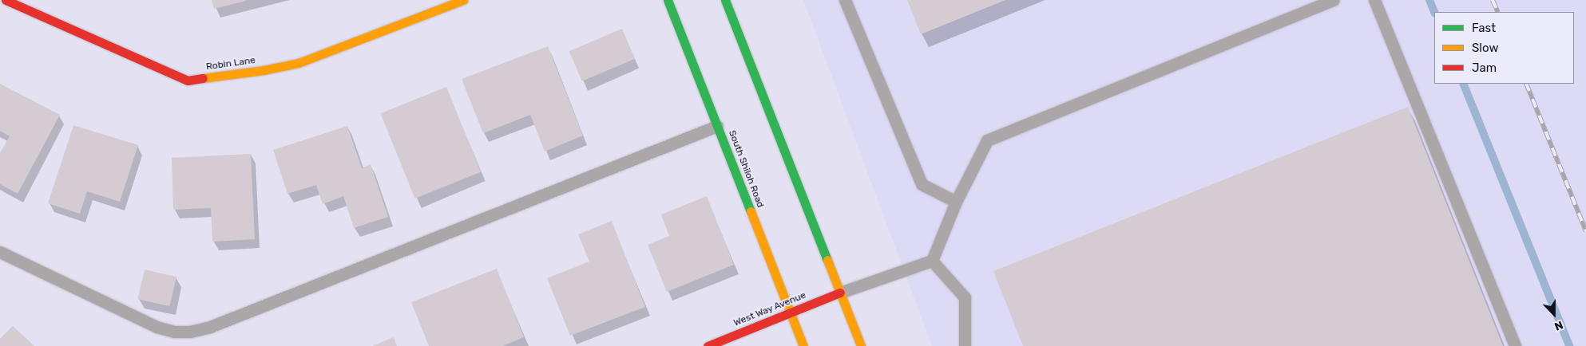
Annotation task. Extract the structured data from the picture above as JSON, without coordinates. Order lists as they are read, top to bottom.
{
  "streets": {
    "main road": ["Robin Lane", "South Shiloh Road", "West Way Avenue"]
  },
  "crossings": [
    ["South Shiloh Road", "West Way Avenue"]
  ],
  "legend": ["Fast", "Slow", "Jam"],
  "north": "bottom"
}
